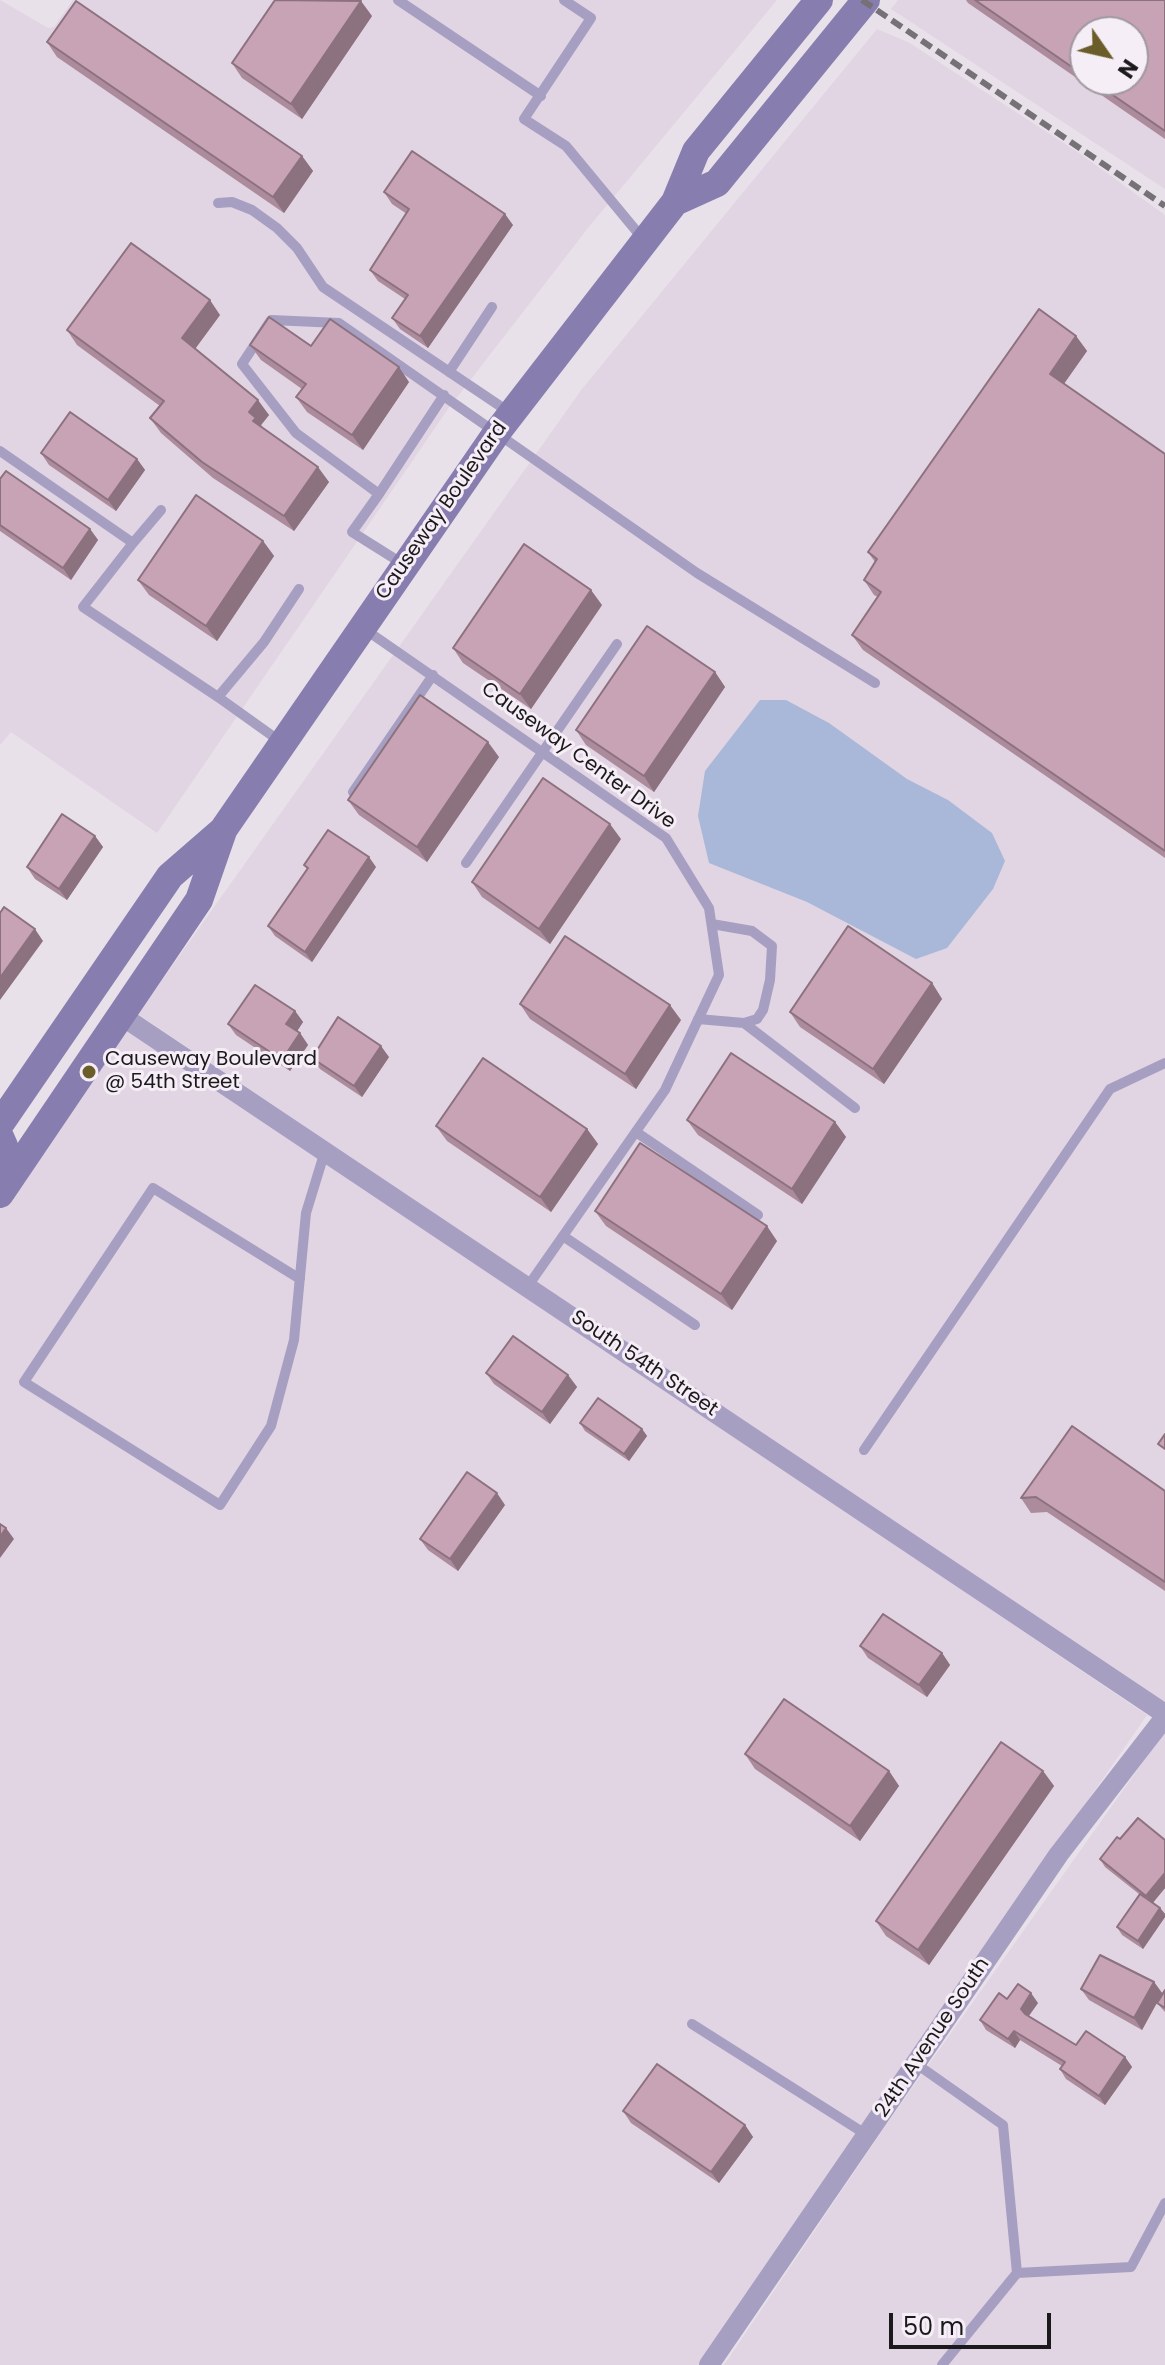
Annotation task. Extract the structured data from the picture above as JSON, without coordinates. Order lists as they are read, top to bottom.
{
  "streets": {
    "main road": ["Causeway Boulevard"],
    "street": ["South 54th Street", "24th Avenue South"],
    "lane": ["Causeway Center Drive"]
  },
  "crossings": [
    ["Causeway Boulevard", "Causeway Center Drive"],
    ["Causeway Boulevard", "South 54th Street"],
    ["Causeway Center Drive", "South 54th Street"],
    ["South 54th Street", "24th Avenue South"]
  ],
  "places": ["Causeway Boulevard @ 54th Street"],
  "scale_bar": "50 m",
  "north": "bottom right"
}
